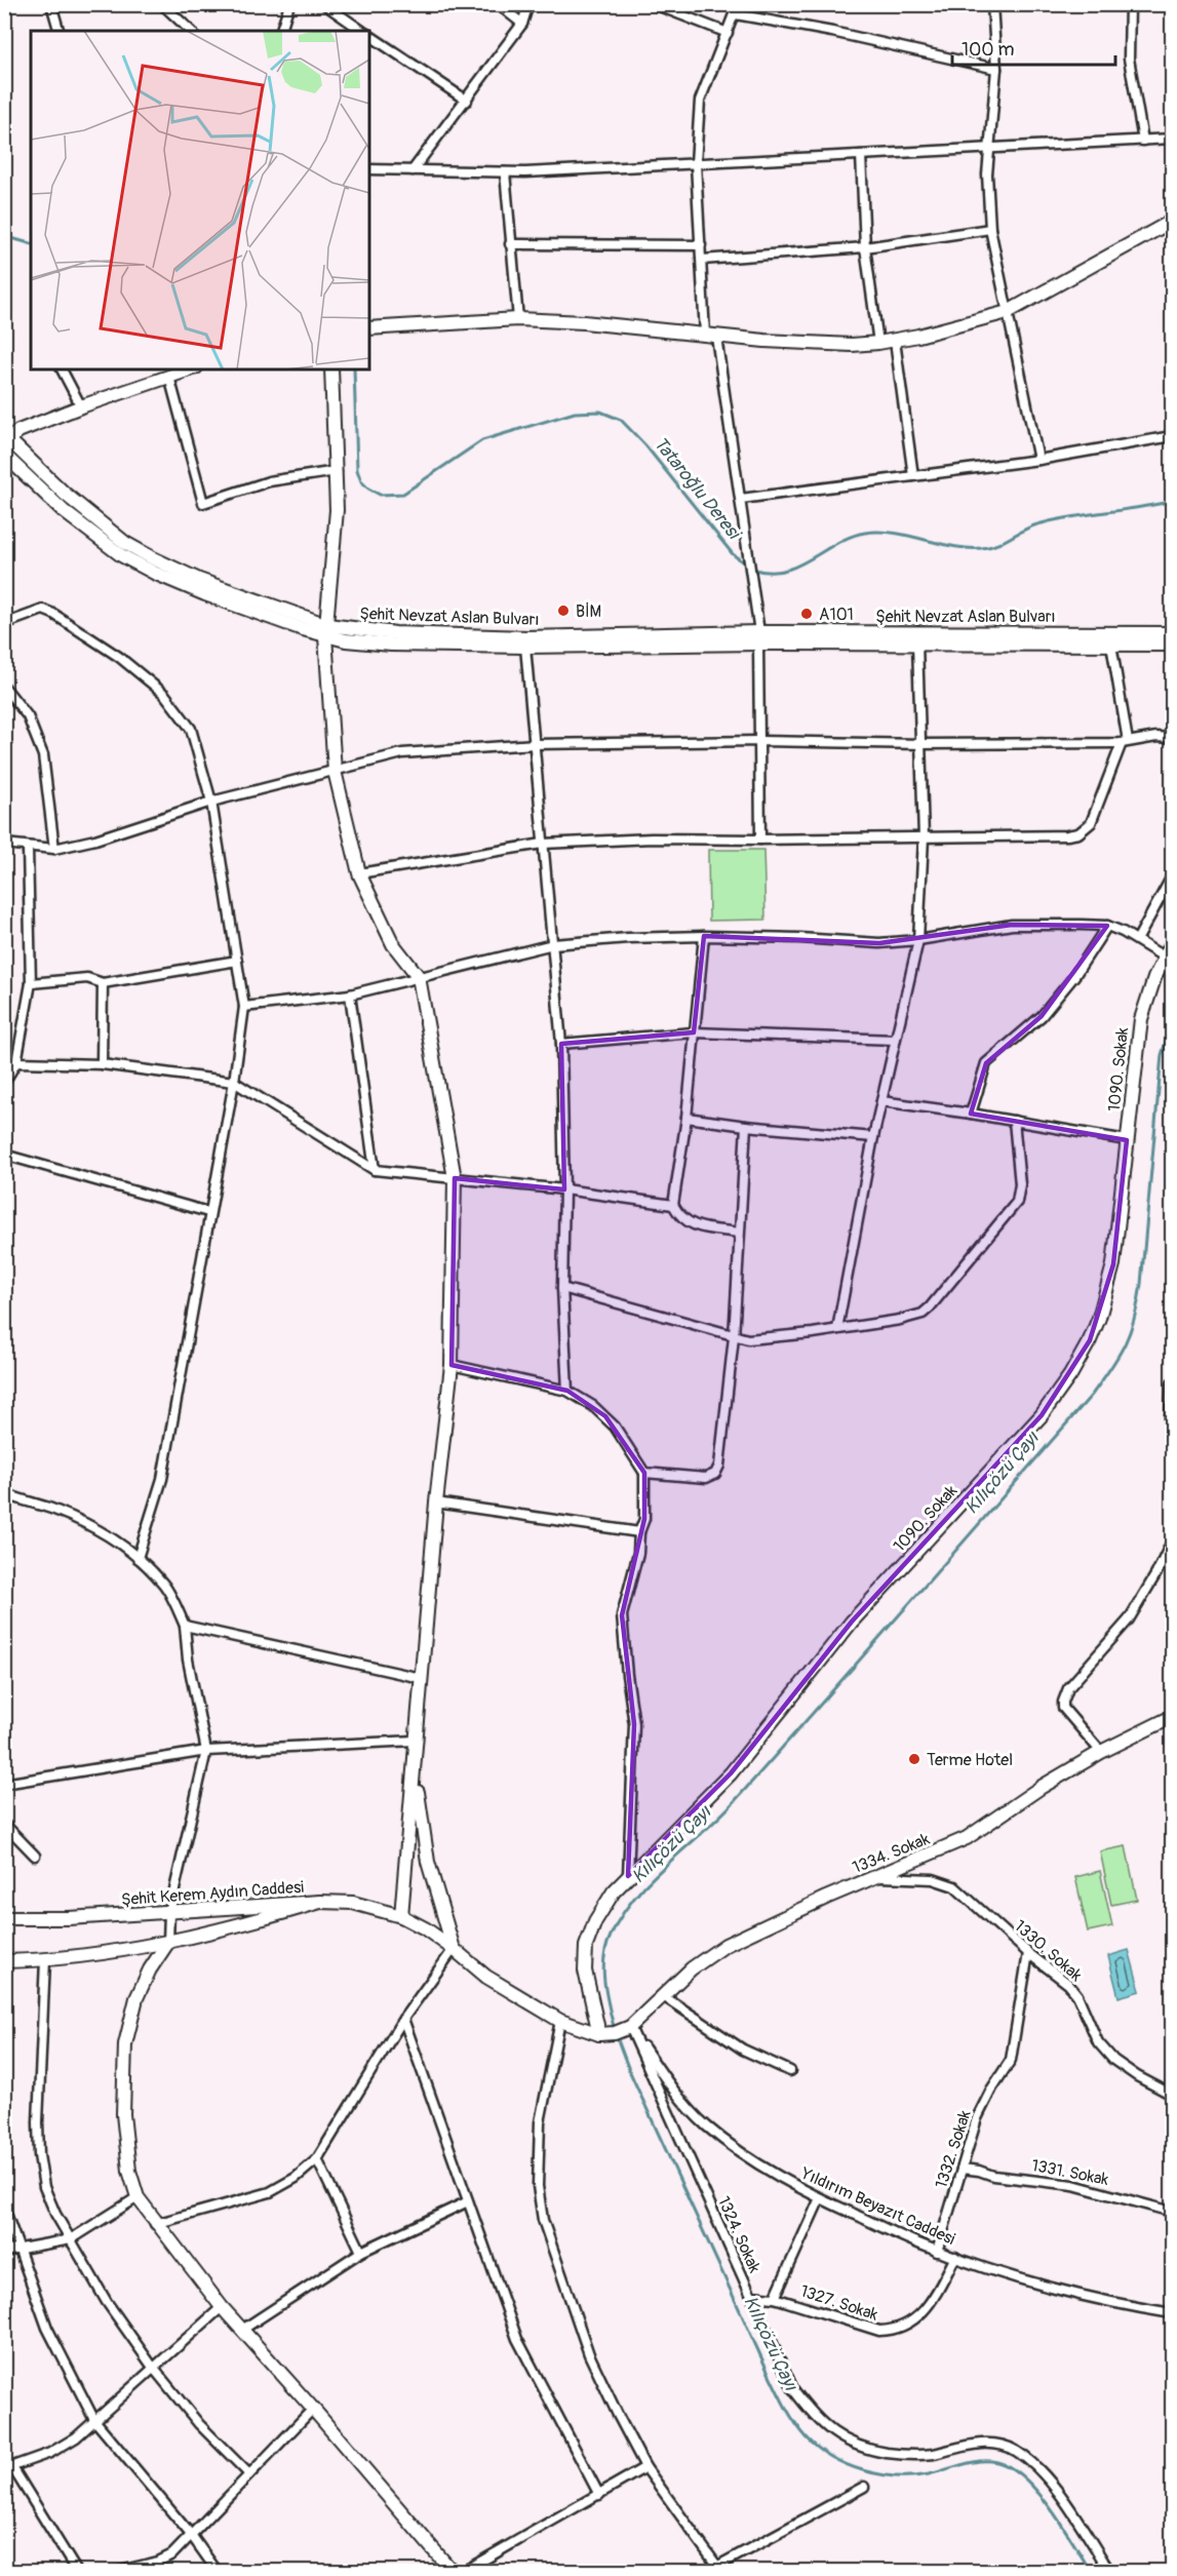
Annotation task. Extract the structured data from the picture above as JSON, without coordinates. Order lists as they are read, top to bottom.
{
  "streets": {
    "street": [
      "Şehit Nevzat Aslan Bulvarı",
      "1090. Sokak",
      "1334. Sokak",
      "Şehit Kerem Aydın Caddesi",
      "1330. Sokak",
      "1332. Sokak",
      "1331. Sokak",
      "Yıldırım Beyazıt Caddesi",
      "1324. Sokak",
      "1327. Sokak"
    ]
  },
  "crossings": [
    ["1334. Sokak", "1330. Sokak"],
    ["1334. Sokak", "Yıldırım Beyazıt Caddesi"],
    ["1334. Sokak", "1324. Sokak"],
    ["1330. Sokak", "1332. Sokak"],
    ["1332. Sokak", "1331. Sokak"],
    ["1332. Sokak", "Yıldırım Beyazıt Caddesi"],
    ["Yıldırım Beyazıt Caddesi", "1324. Sokak"],
    ["Yıldırım Beyazıt Caddesi", "1327. Sokak"],
    ["1324. Sokak", "1327. Sokak"]
  ],
  "water": ["Tataroğlu Deresi", "Kılıçözü Çayı"],
  "places": ["BİM", "A101", "Terme Hotel"],
  "scale_bar": "100 m"
}
